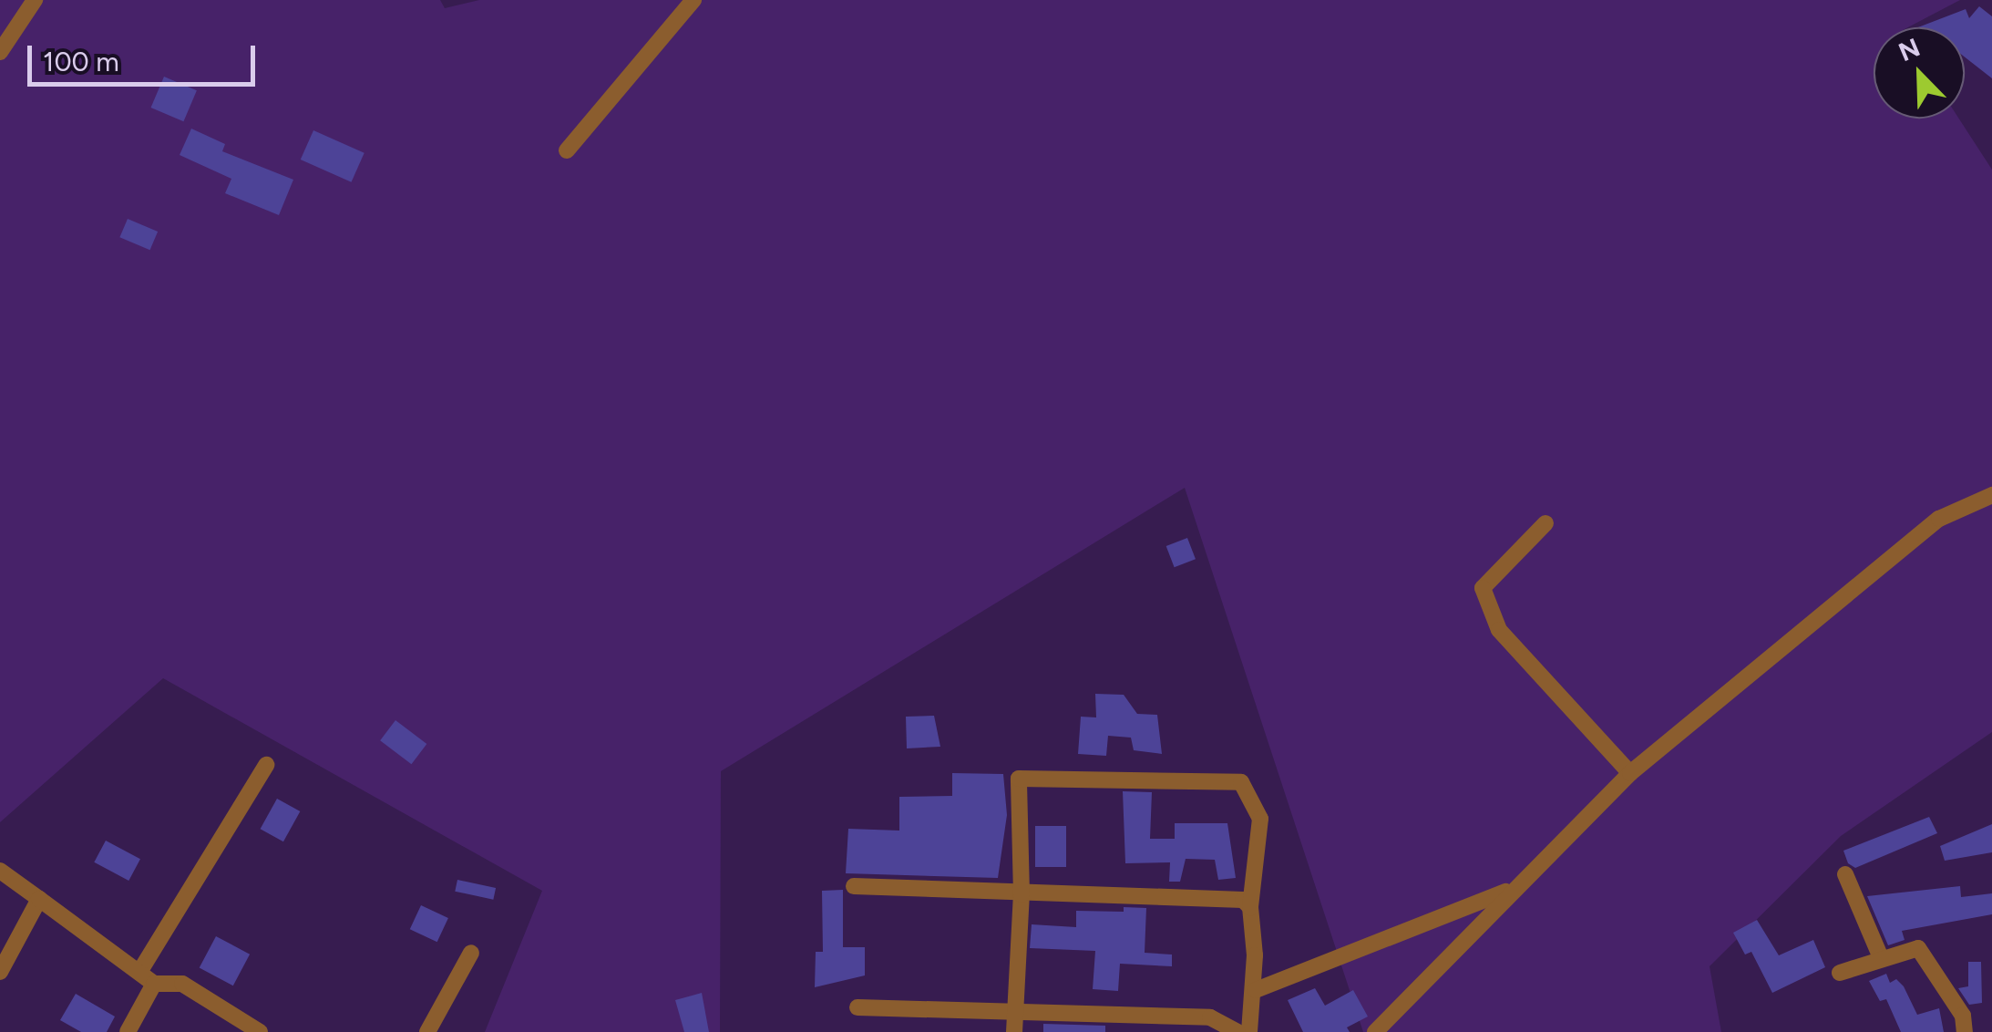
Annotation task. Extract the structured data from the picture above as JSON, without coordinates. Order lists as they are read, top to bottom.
{
  "scale_bar": "100 m",
  "north": "top left"
}
